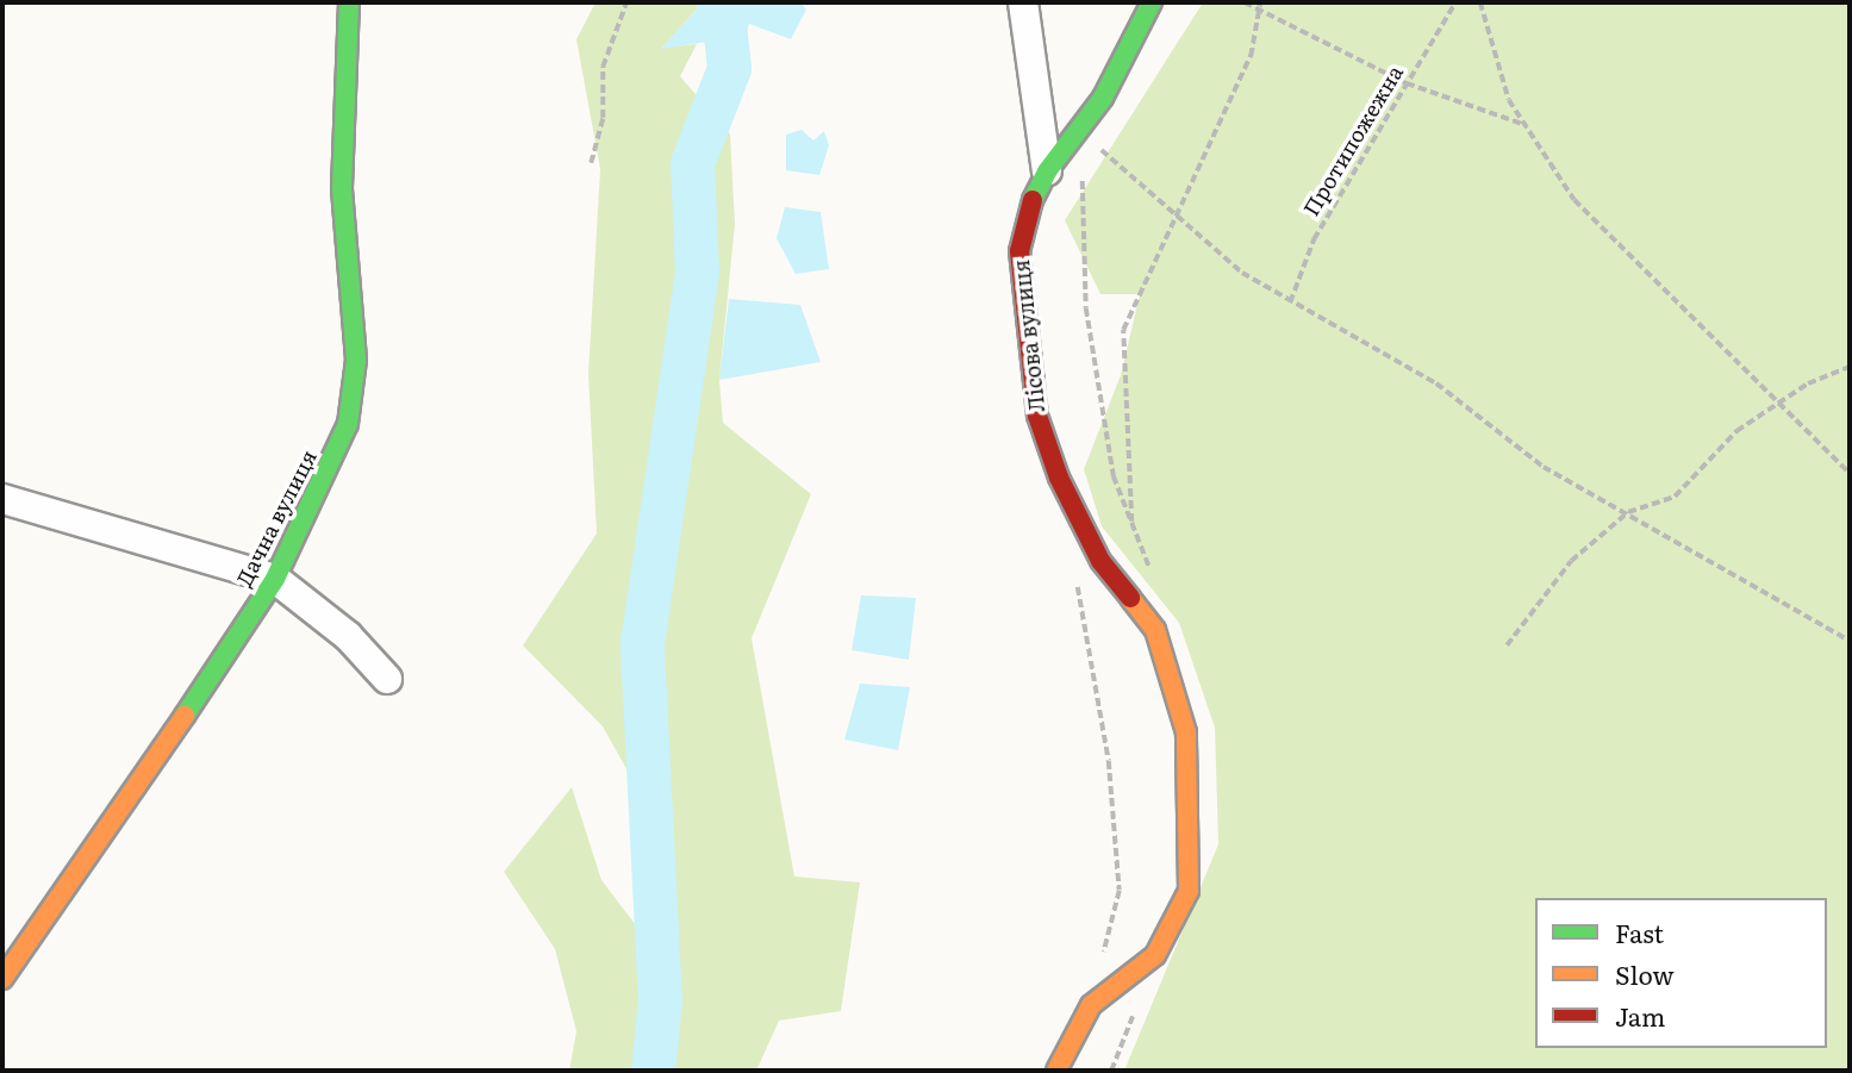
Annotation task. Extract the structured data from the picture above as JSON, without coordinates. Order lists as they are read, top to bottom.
{
  "streets": {
    "street": ["Лісова вулиця", "Дачна вулиця"],
    "path": ["Протипожежна"]
  },
  "legend": ["Fast", "Slow", "Jam"]
}
